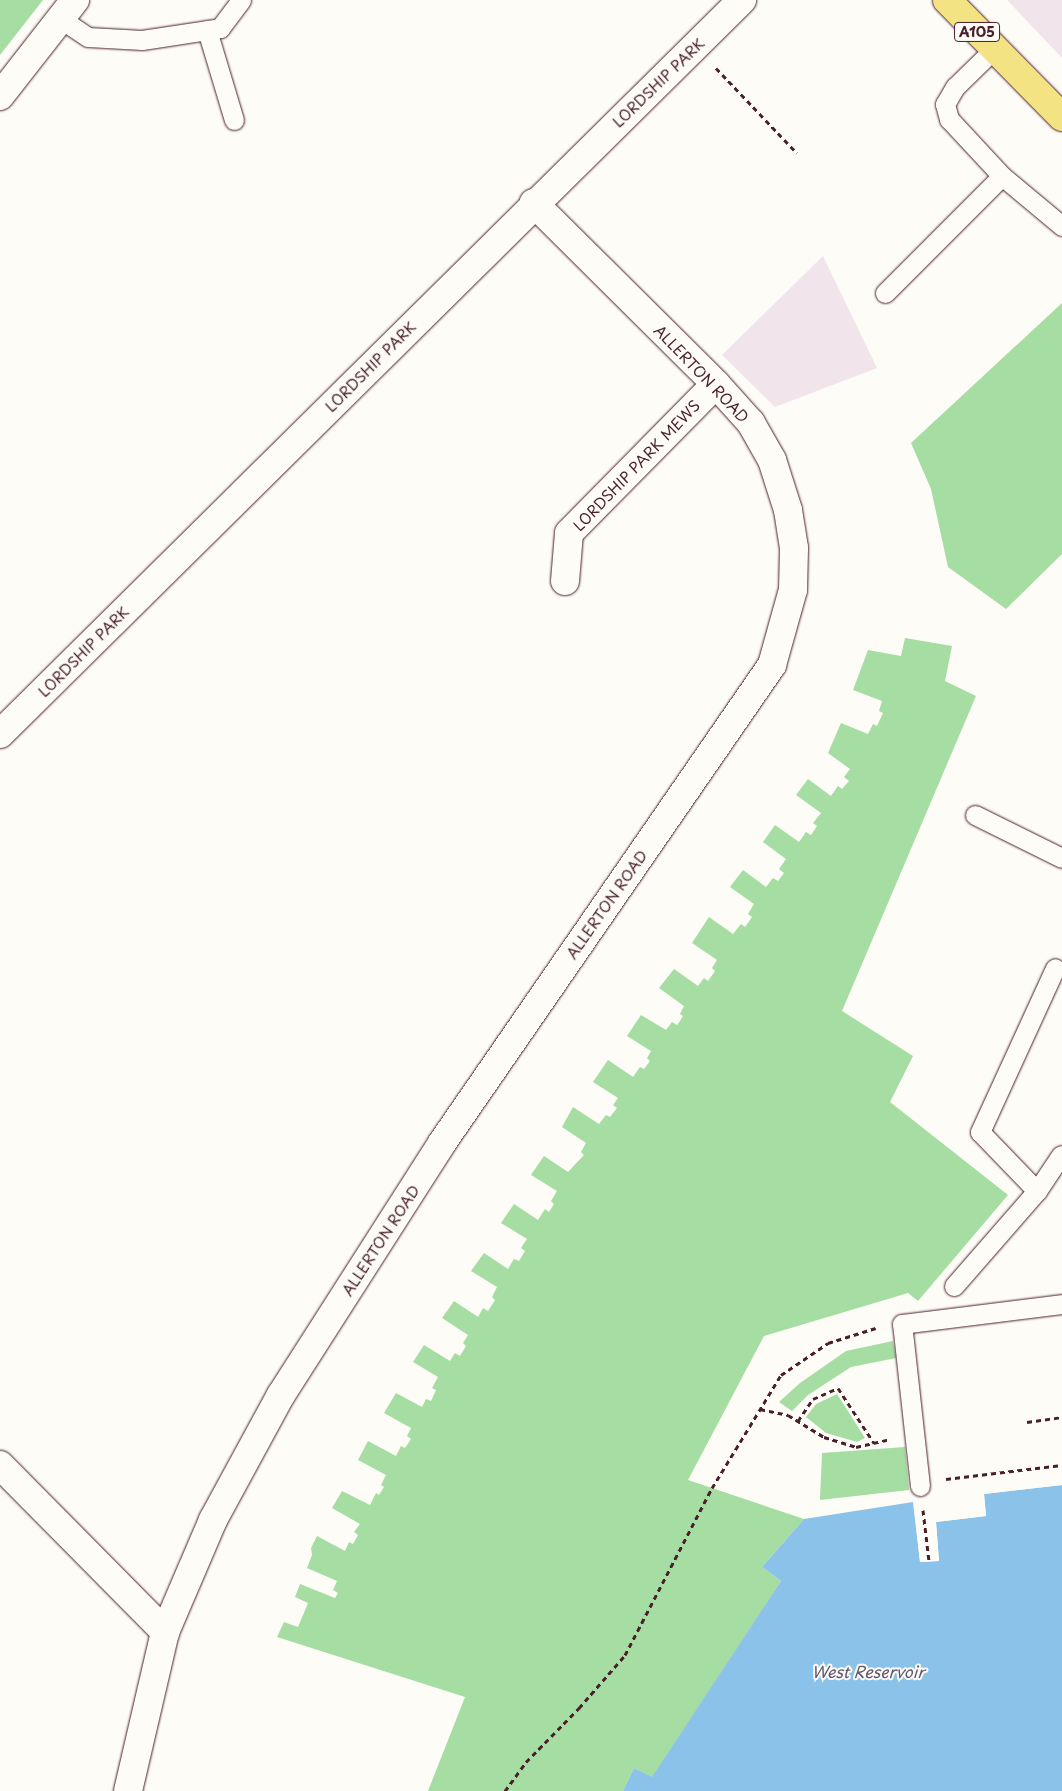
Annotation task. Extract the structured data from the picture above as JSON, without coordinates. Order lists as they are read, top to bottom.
{
  "streets": {
    "main road": ["A105"],
    "street": ["LORDSHIP PARK", "ALLERTON ROAD", "LORDSHIP PARK MEWS"]
  },
  "crossings": [
    ["LORDSHIP PARK", "ALLERTON ROAD"],
    ["ALLERTON ROAD", "LORDSHIP PARK MEWS"]
  ],
  "water": ["West Reservoir"]
}
